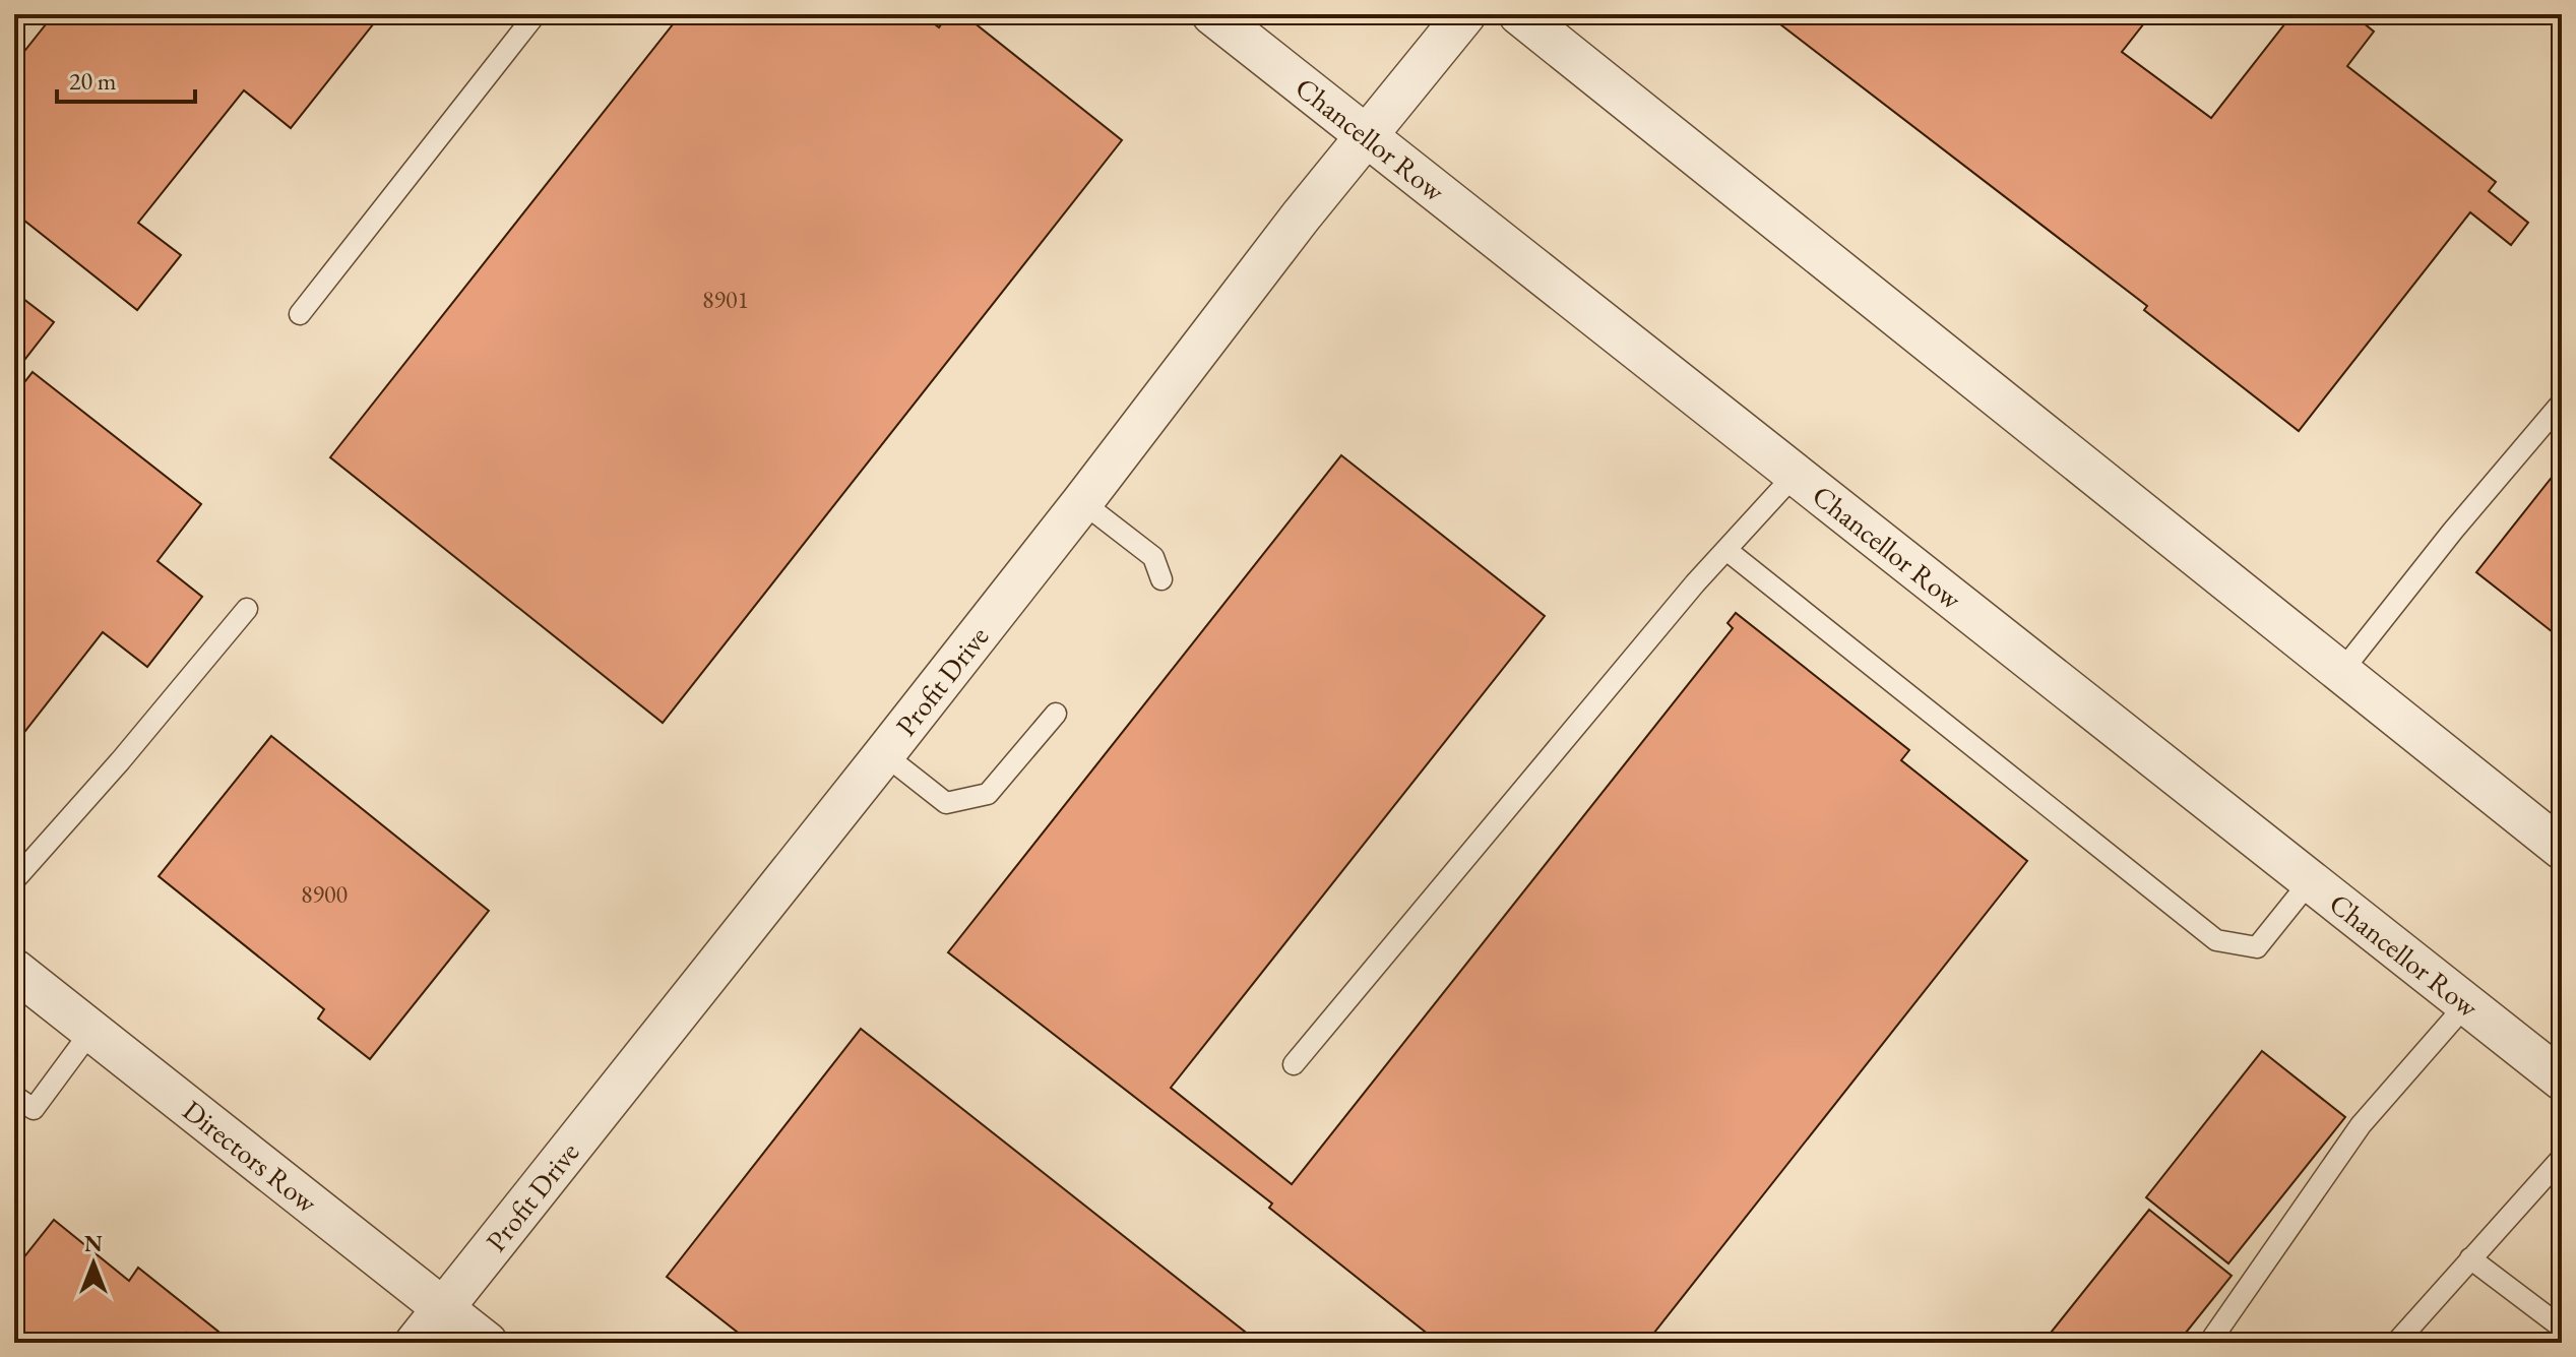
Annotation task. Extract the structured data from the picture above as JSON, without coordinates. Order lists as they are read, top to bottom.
{
  "streets": {
    "street": ["Chancellor Row", "Profit Drive", "Directors Row"]
  },
  "crossings": [
    ["Chancellor Row", "Profit Drive"],
    ["Profit Drive", "Directors Row"]
  ],
  "house_numbers": ["8901", "8900"],
  "scale_bar": "20 m",
  "north": "top"
}
